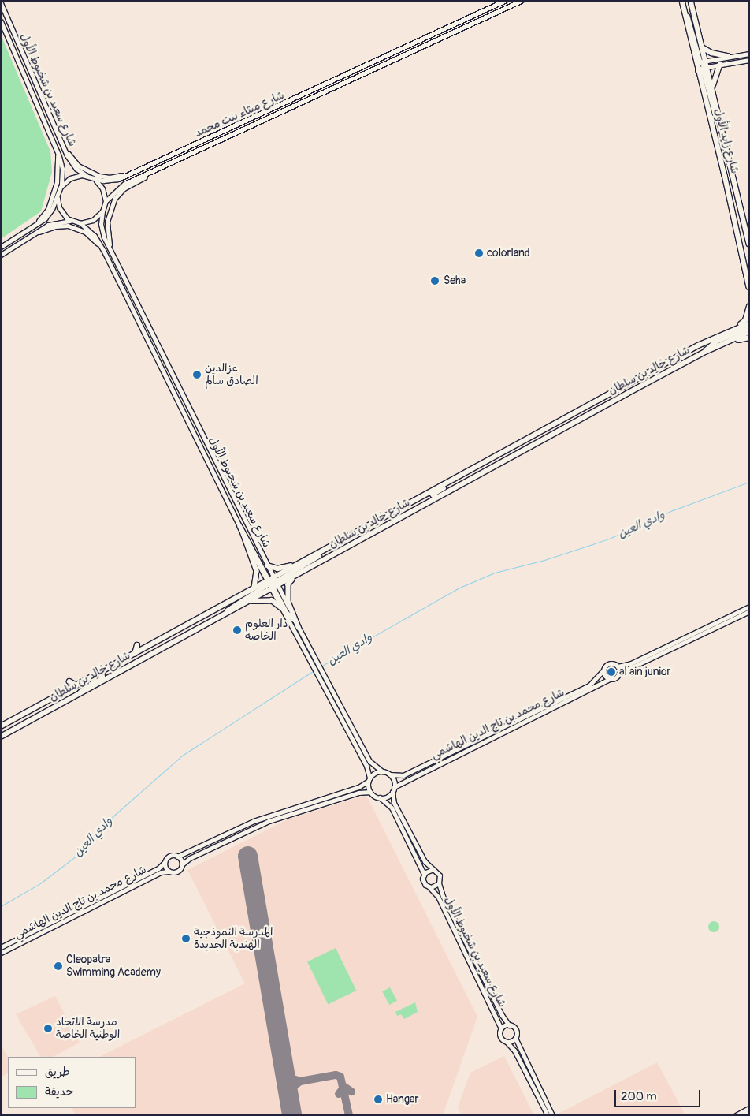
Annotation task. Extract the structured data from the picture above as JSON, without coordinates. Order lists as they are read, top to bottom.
{
  "streets": {
    "main road": [
      "شارع سعيد بن شخبوط الأول",
      "شارع ميثاء بنت محمد",
      "شارع زايد الأول",
      "شارع خالِد بن سلطان",
      "شارع محمد بن تاج الدين الهاشمي"
    ]
  },
  "crossings": [
    ["شارع سعيد بن شخبوط الأول", "شارع ميثاء بنت محمد"],
    ["شارع سعيد بن شخبوط الأول", "شارع خالِد بن سلطان"],
    ["شارع سعيد بن شخبوط الأول", "شارع محمد بن تاج الدين الهاشمي"]
  ],
  "water": ["وادي العين"],
  "places": [
    "colorland",
    "Seha",
    "عزالدين الصادق سالم",
    "دار العلوم الخاصه",
    "al ain junior",
    "المدرسة النموذجية الهندية الجديدة",
    "Cleopatra Swimming Academy",
    "مدرسة الاتحاد الوطنية الخاصة",
    "Hangar"
  ],
  "legend": ["طريق", "حديقة"],
  "scale_bar": "200 m"
}
